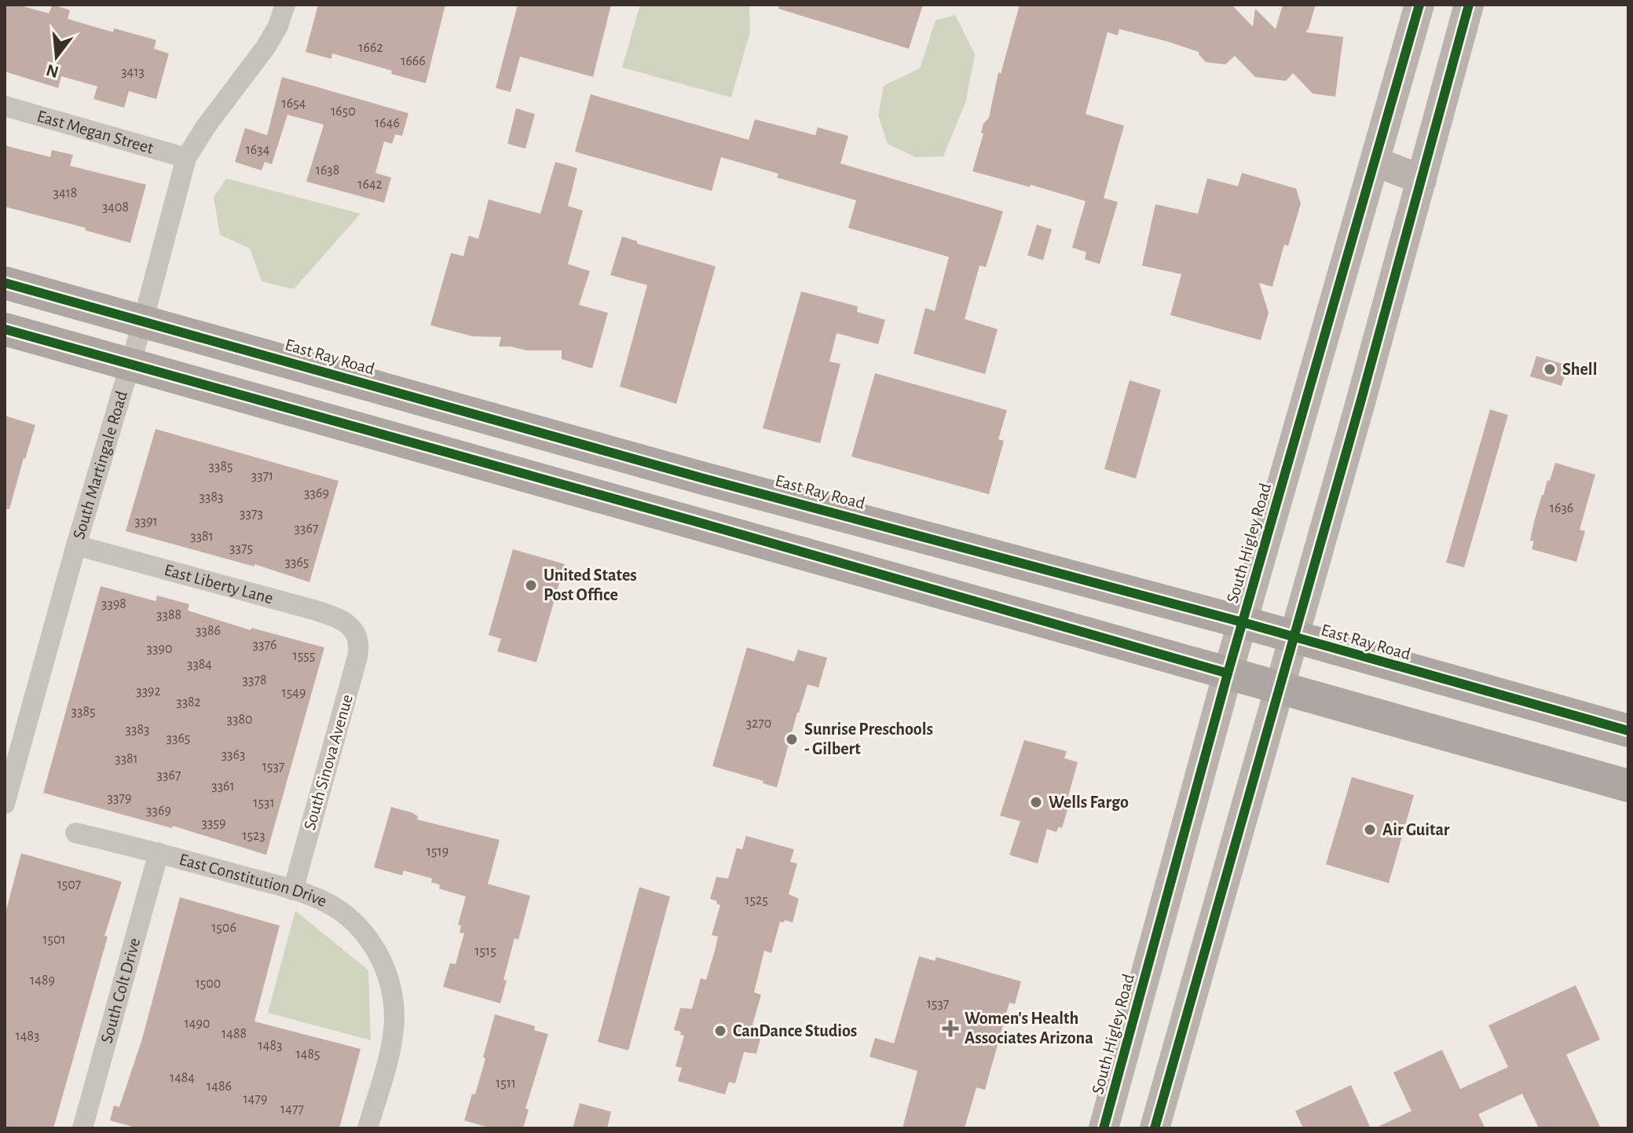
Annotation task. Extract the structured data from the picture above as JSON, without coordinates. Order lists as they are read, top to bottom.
{
  "streets": {
    "main road": ["East Ray Road", "South Higley Road"],
    "street": [
      "East Megan Street",
      "South Martingale Road",
      "East Liberty Lane",
      "South Sinova Avenue",
      "East Constitution Drive",
      "South Colt Drive"
    ]
  },
  "crossings": [
    ["East Megan Street", "South Martingale Road"],
    ["East Ray Road", "South Martingale Road"],
    ["East Ray Road", "South Higley Road"],
    ["South Martingale Road", "East Liberty Lane"],
    ["East Liberty Lane", "South Sinova Avenue"],
    ["South Sinova Avenue", "East Constitution Drive"],
    ["East Constitution Drive", "South Colt Drive"]
  ],
  "places": {
    "other": [
      "Shell",
      "United States Post Office",
      "Sunrise Preschools - Gilbert",
      "Wells Fargo",
      "Air Guitar",
      "CanDance Studios"
    ],
    "health": ["Women's Health Associates Arizona"]
  },
  "house_numbers": [
    "1662",
    "1666",
    "3413",
    "1654",
    "1650",
    "1646",
    "1634",
    "1638",
    "1642",
    "3418",
    "3408",
    "3385",
    "3371",
    "3369",
    "3383",
    "1636",
    "3373",
    "3391",
    "3367",
    "3381",
    "3375",
    "3365",
    "3398",
    "3388",
    "3386",
    "3376",
    "3390",
    "1555",
    "3384",
    "3378",
    "3392",
    "1549",
    "3382",
    "3385",
    "3380",
    "3270",
    "3383",
    "3365",
    "3363",
    "3381",
    "1537",
    "3367",
    "3361",
    "3379",
    "1531",
    "3369",
    "3359",
    "1523",
    "1519",
    "1507",
    "1525",
    "1506",
    "1501",
    "1515",
    "1489",
    "1500",
    "1537",
    "1490",
    "1488",
    "1483",
    "1483",
    "1485",
    "1484",
    "1511",
    "1486",
    "1479",
    "1477"
  ],
  "north": "bottom"
}
